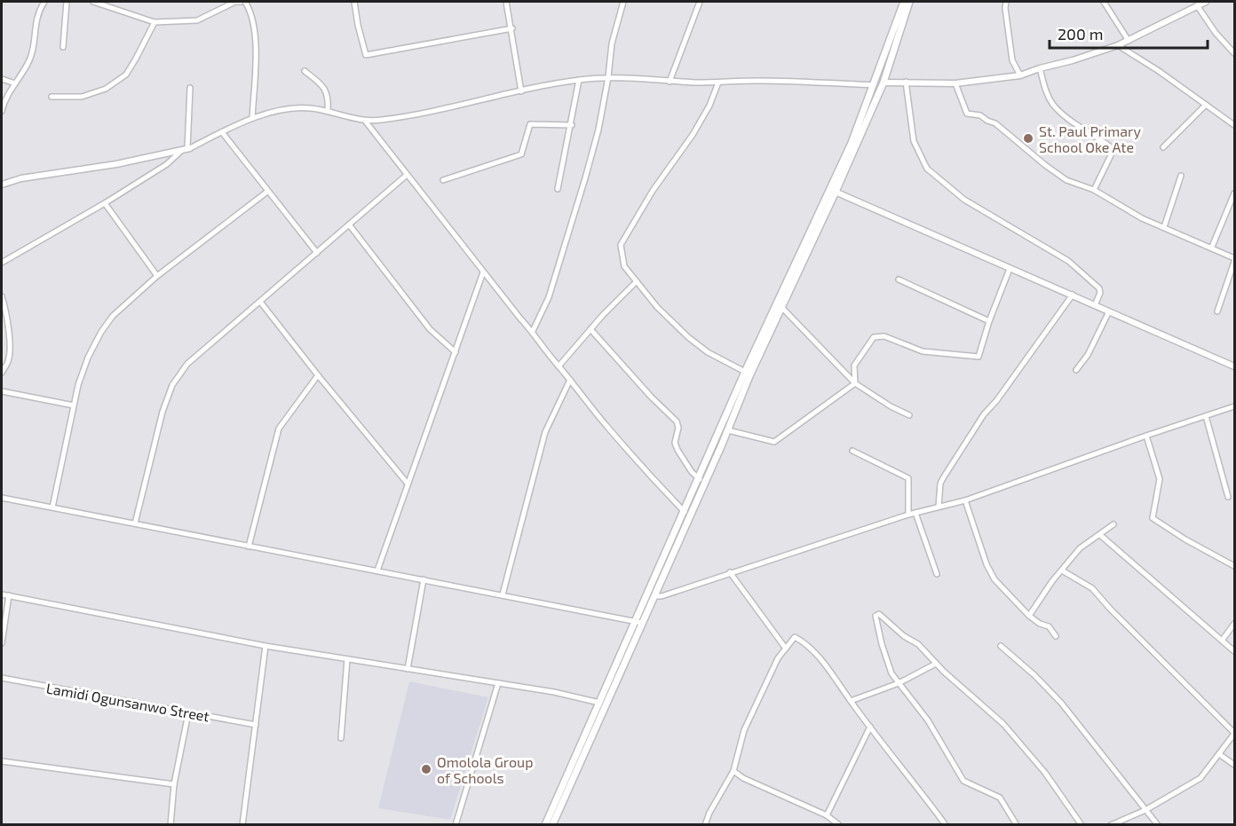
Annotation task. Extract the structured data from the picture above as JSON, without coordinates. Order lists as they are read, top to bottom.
{
  "streets": {
    "street": ["Lamidi Ogunsanwo Street"]
  },
  "places": ["St. Paul Primary School Oke Ate", "Omolola Group of Schools"],
  "scale_bar": "200 m"
}
